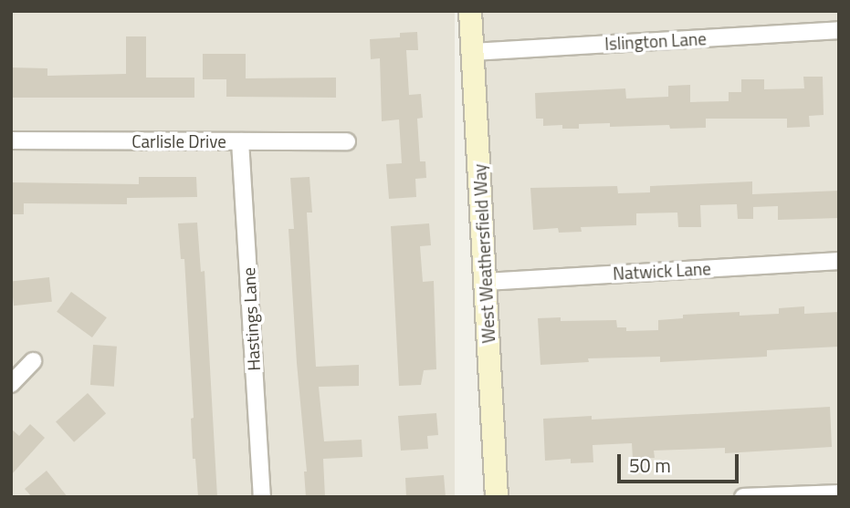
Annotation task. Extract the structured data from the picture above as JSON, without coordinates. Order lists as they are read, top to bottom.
{
  "streets": {
    "street": [
      "Islington Lane",
      "Carlisle Drive",
      "West Weathersfield Way",
      "Natwick Lane",
      "Hastings Lane"
    ]
  },
  "crossings": [
    ["Islington Lane", "West Weathersfield Way"],
    ["Carlisle Drive", "Hastings Lane"],
    ["West Weathersfield Way", "Natwick Lane"]
  ],
  "scale_bar": "50 m"
}
